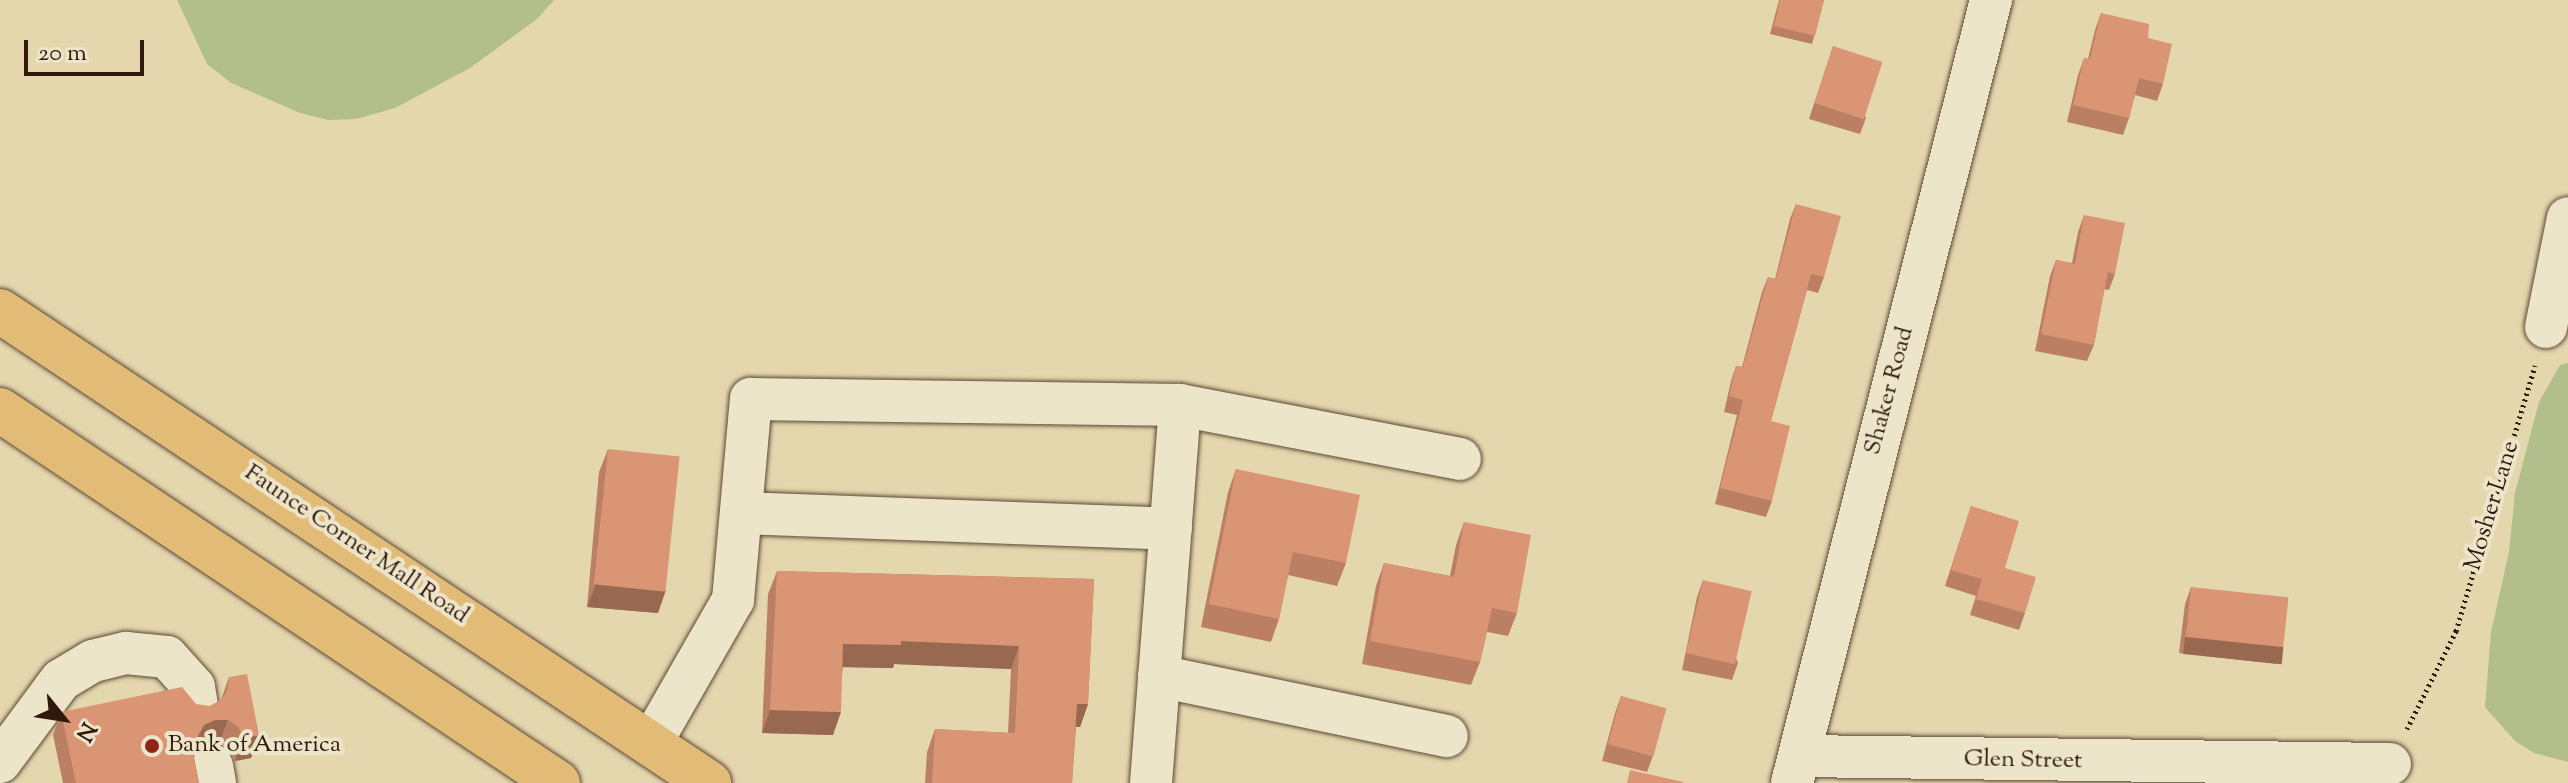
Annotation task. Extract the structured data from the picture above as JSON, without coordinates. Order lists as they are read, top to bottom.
{
  "streets": {
    "main road": ["Faunce Corner Mall Road"],
    "street": ["Shaker Road", "Glen Street"],
    "path": ["Mosher Lane"]
  },
  "crossings": [
    ["Shaker Road", "Glen Street"],
    ["Mosher Lane", "Glen Street"]
  ],
  "places": ["Bank of America"],
  "scale_bar": "20 m",
  "north": "bottom right"
}
